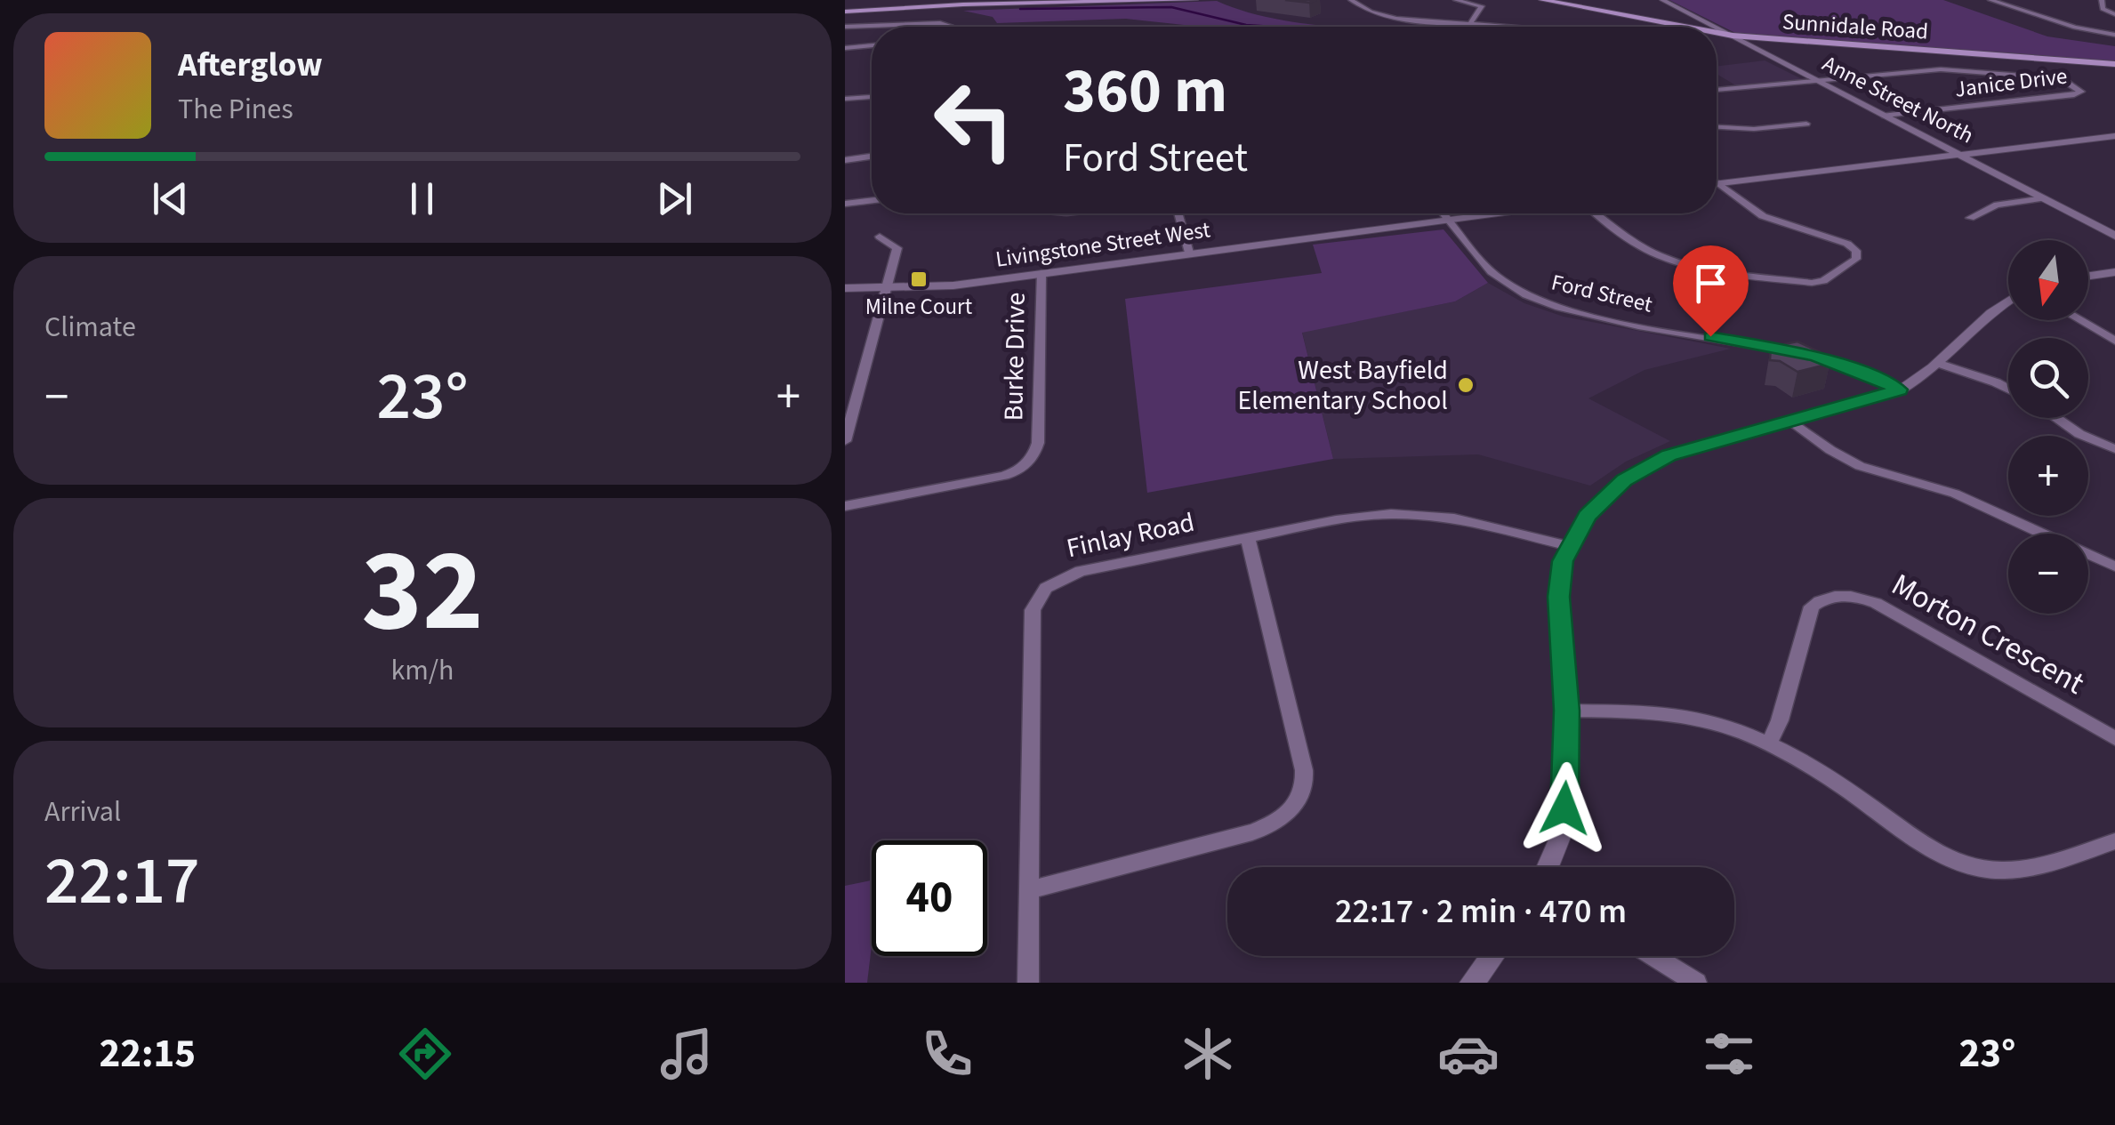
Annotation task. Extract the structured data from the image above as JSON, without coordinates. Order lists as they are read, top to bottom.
{
  "streets": {
    "main road": ["Sunnidale Road"],
    "street": [
      "Janice Drive",
      "Anne Street North",
      "Livingstone Street West",
      "Ford Street",
      "Burke Drive",
      "Finlay Road",
      "Morton Crescent"
    ]
  },
  "crossings": [
    ["Sunnidale Road", "Anne Street North"],
    ["Janice Drive", "Anne Street North"],
    ["Livingstone Street West", "Ford Street"],
    ["Livingstone Street West", "Burke Drive"]
  ],
  "places": {
    "transit": ["Milne Court"],
    "other": ["West Bayfield Elementary School"]
  },
  "north": "bottom",
  "page": {
    "turn": ["360 m", "Ford Street"],
    "song": ["Afterglow", "The Pines"],
    "map_buttons": ["+", "−"],
    "tile": [
      "Climate",
      ["32", "km/h"],
      ["Arrival", "22:17"]
    ],
    "heat": ["−", "23°", "+"],
    "limit": "40",
    "trip": "22:17 · 2 min · 470 m",
    "tabs": ["22:15", "23°"]
  }
}
